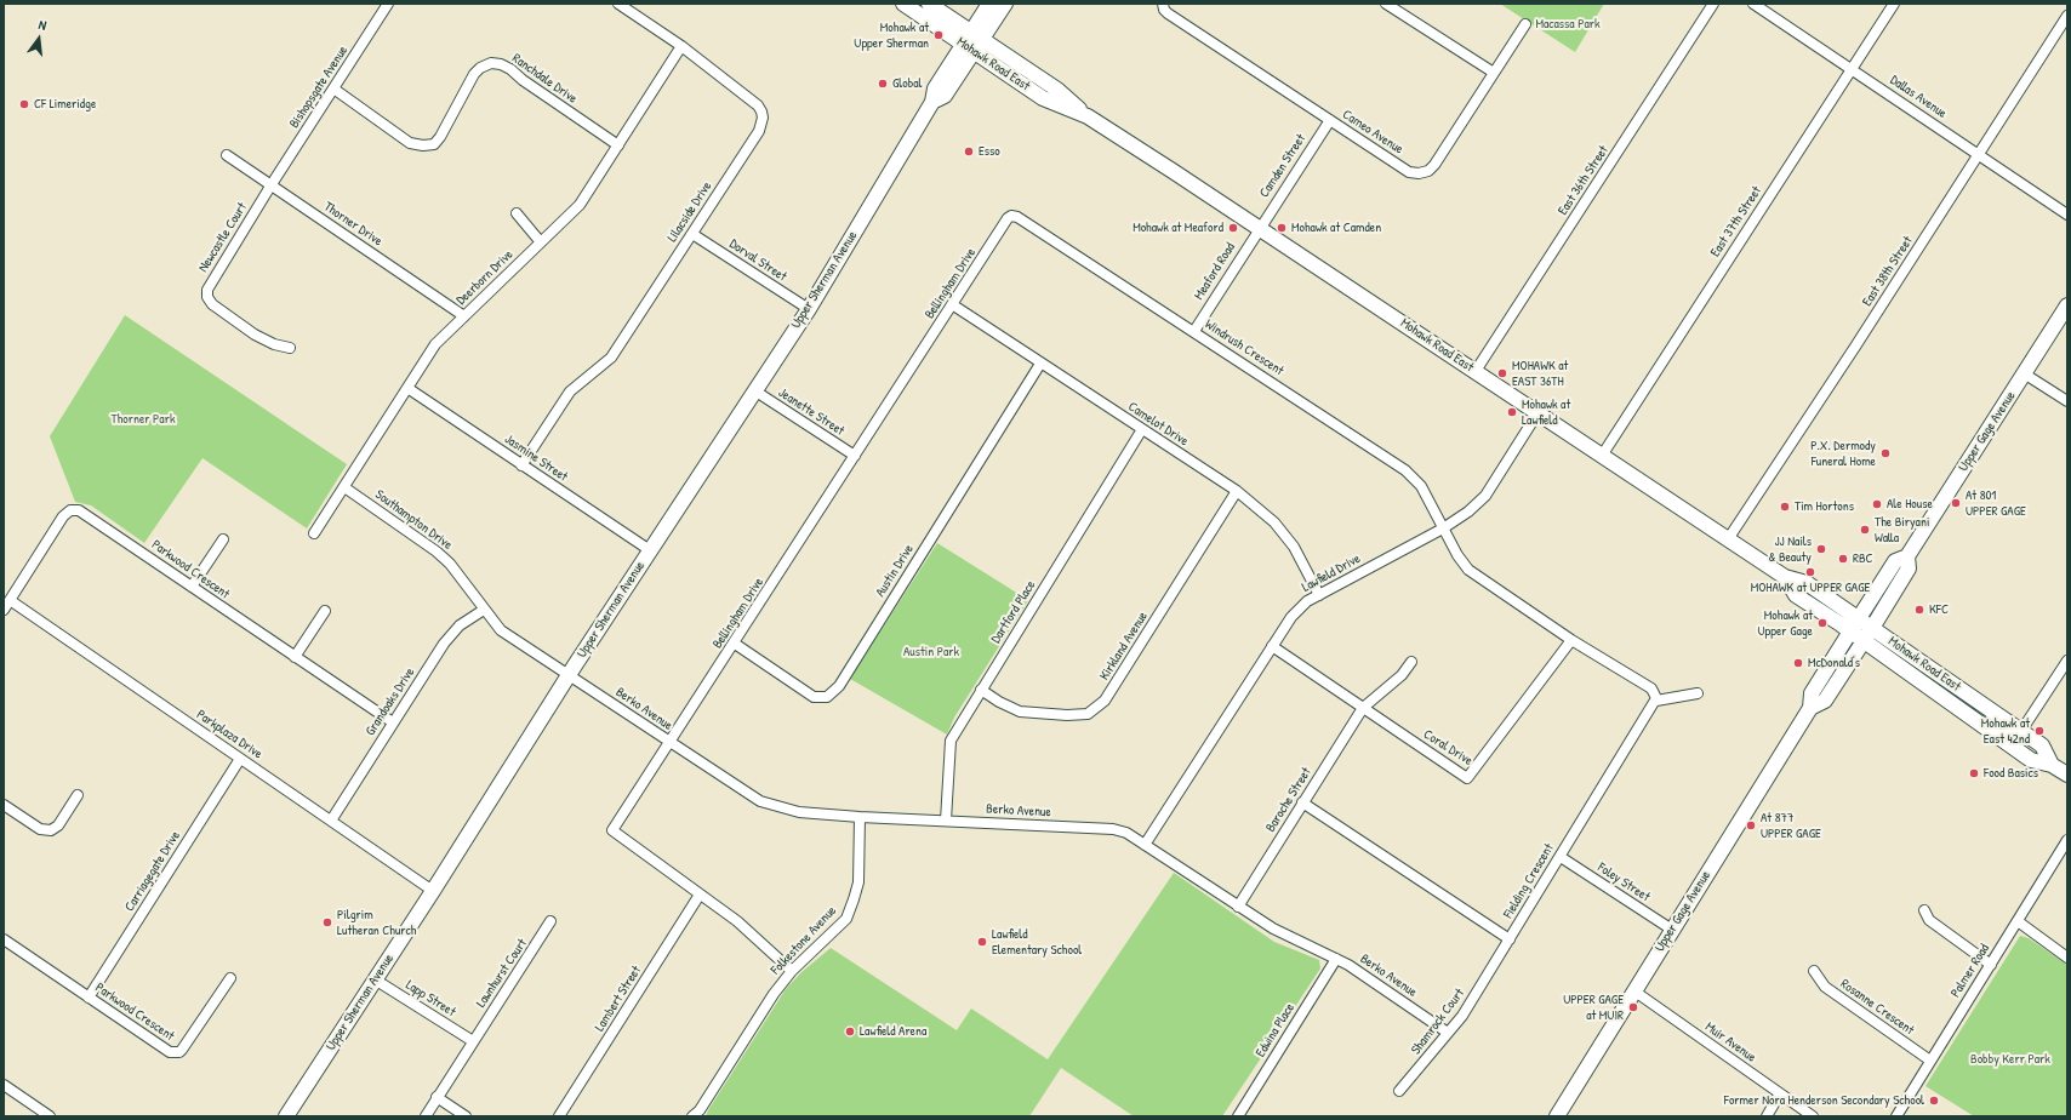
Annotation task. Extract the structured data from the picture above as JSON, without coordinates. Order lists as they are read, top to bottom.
{
  "streets": {
    "main road": ["Mohawk Road East", "Upper Sherman Avenue", "Upper Gage Avenue"],
    "street": [
      "Ranchdale Drive",
      "Bishopsgate Avenue",
      "Dallas Avenue",
      "Cameo Avenue",
      "Camden Street",
      "East 36th Street",
      "Lilacside Drive",
      "East 37th Street",
      "Thorner Drive",
      "Newcastle Court",
      "Dorval Street",
      "Meaford Road",
      "East 38th Street",
      "Deerborn Drive",
      "Bellingham Drive",
      "Windrush Crescent",
      "Jeanette Street",
      "Camelot Drive",
      "Jasmine Street",
      "Southampton Drive",
      "Parkwood Crescent",
      "Austin Drive",
      "Lawfield Drive",
      "Dartford Place",
      "Kirkland Avenue",
      "Grandoaks Drive",
      "Berko Avenue",
      "Parkplaza Drive",
      "Coral Drive",
      "Baroche Street",
      "Carriagegate Drive",
      "Fielding Crescent",
      "Foley Street",
      "Folkestone Avenue",
      "Palmer Road",
      "Lawnhurst Court",
      "Lapp Street",
      "Lambert Street",
      "Rosanne Crescent",
      "Shamrock Court",
      "Edwina Place",
      "Muir Avenue"
    ]
  },
  "crossings": [
    ["Mohawk Road East", "Camden Street"],
    ["Mohawk Road East", "East 36th Street"],
    ["Mohawk Road East", "East 37th Street"],
    ["Mohawk Road East", "Meaford Road"],
    ["Mohawk Road East", "East 38th Street"],
    ["Mohawk Road East", "Upper Sherman Avenue"],
    ["Mohawk Road East", "Upper Gage Avenue"],
    ["Mohawk Road East", "Lawfield Drive"],
    ["Ranchdale Drive", "Bishopsgate Avenue"],
    ["Ranchdale Drive", "Deerborn Drive"],
    ["Bishopsgate Avenue", "Thorner Drive"],
    ["Bishopsgate Avenue", "Newcastle Court"],
    ["Dallas Avenue", "East 37th Street"],
    ["Dallas Avenue", "East 38th Street"],
    ["Cameo Avenue", "Camden Street"],
    ["Camden Street", "Meaford Road"],
    ["Lilacside Drive", "Dorval Street"],
    ["Lilacside Drive", "Deerborn Drive"],
    ["Lilacside Drive", "Jasmine Street"],
    ["Thorner Drive", "Newcastle Court"],
    ["Thorner Drive", "Deerborn Drive"],
    ["Dorval Street", "Upper Sherman Avenue"],
    ["Meaford Road", "Windrush Crescent"],
    ["Deerborn Drive", "Jasmine Street"],
    ["Deerborn Drive", "Southampton Drive"],
    ["Upper Sherman Avenue", "Jeanette Street"],
    ["Upper Sherman Avenue", "Jasmine Street"],
    ["Upper Sherman Avenue", "Southampton Drive"],
    ["Upper Sherman Avenue", "Berko Avenue"],
    ["Upper Sherman Avenue", "Parkplaza Drive"],
    ["Upper Sherman Avenue", "Lapp Street"],
    ["Bellingham Drive", "Windrush Crescent"],
    ["Bellingham Drive", "Jeanette Street"],
    ["Bellingham Drive", "Camelot Drive"],
    ["Bellingham Drive", "Austin Drive"],
    ["Bellingham Drive", "Berko Avenue"],
    ["Bellingham Drive", "Folkestone Avenue"],
    ["Bellingham Drive", "Lambert Street"],
    ["Windrush Crescent", "Lawfield Drive"],
    ["Camelot Drive", "Austin Drive"],
    ["Camelot Drive", "Lawfield Drive"],
    ["Camelot Drive", "Dartford Place"],
    ["Camelot Drive", "Kirkland Avenue"],
    ["Upper Gage Avenue", "Foley Street"],
    ["Upper Gage Avenue", "Muir Avenue"],
    ["Southampton Drive", "Grandoaks Drive"],
    ["Southampton Drive", "Berko Avenue"],
    ["Parkwood Crescent", "Grandoaks Drive"],
    ["Parkwood Crescent", "Parkplaza Drive"],
    ["Parkwood Crescent", "Carriagegate Drive"],
    ["Lawfield Drive", "Berko Avenue"],
    ["Lawfield Drive", "Coral Drive"],
    ["Dartford Place", "Kirkland Avenue"],
    ["Dartford Place", "Berko Avenue"],
    ["Grandoaks Drive", "Parkplaza Drive"],
    ["Berko Avenue", "Baroche Street"],
    ["Berko Avenue", "Folkestone Avenue"],
    ["Berko Avenue", "Shamrock Court"],
    ["Berko Avenue", "Edwina Place"],
    ["Parkplaza Drive", "Carriagegate Drive"],
    ["Coral Drive", "Baroche Street"],
    ["Baroche Street", "Fielding Crescent"],
    ["Fielding Crescent", "Foley Street"],
    ["Fielding Crescent", "Shamrock Court"],
    ["Palmer Road", "Rosanne Crescent"],
    ["Lawnhurst Court", "Lapp Street"]
  ],
  "parks": [
    "Macassa Park",
    "Thorner Park",
    "Austin Park",
    "Bobby Kerr Park"
  ],
  "places": [
    "Mohawk at Upper Sherman",
    "Global",
    "CF Limeridge",
    "Esso",
    "Mohawk at Meaford",
    "Mohawk at Camden",
    "MOHAWK at EAST 36TH",
    "Mohawk at Lawfield",
    "P.X. Dermody Funeral Home",
    "At 801 UPPER GAGE",
    "Ale House",
    "Tim Hortons",
    "The Biryani Walla",
    "JJ Nails & Beauty",
    "RBC",
    "MOHAWK at UPPER GAGE",
    "KFC",
    "Mohawk at Upper Gage",
    "McDonald's",
    "Mohawk at East 42nd",
    "Food Basics",
    "At 877 UPPER GAGE",
    "Pilgrim Lutheran Church",
    "Lawfield Elementary School",
    "UPPER GAGE at MUIR",
    "Lawfield Arena",
    "Former Nora Henderson Secondary School"
  ],
  "north": "top"
}
